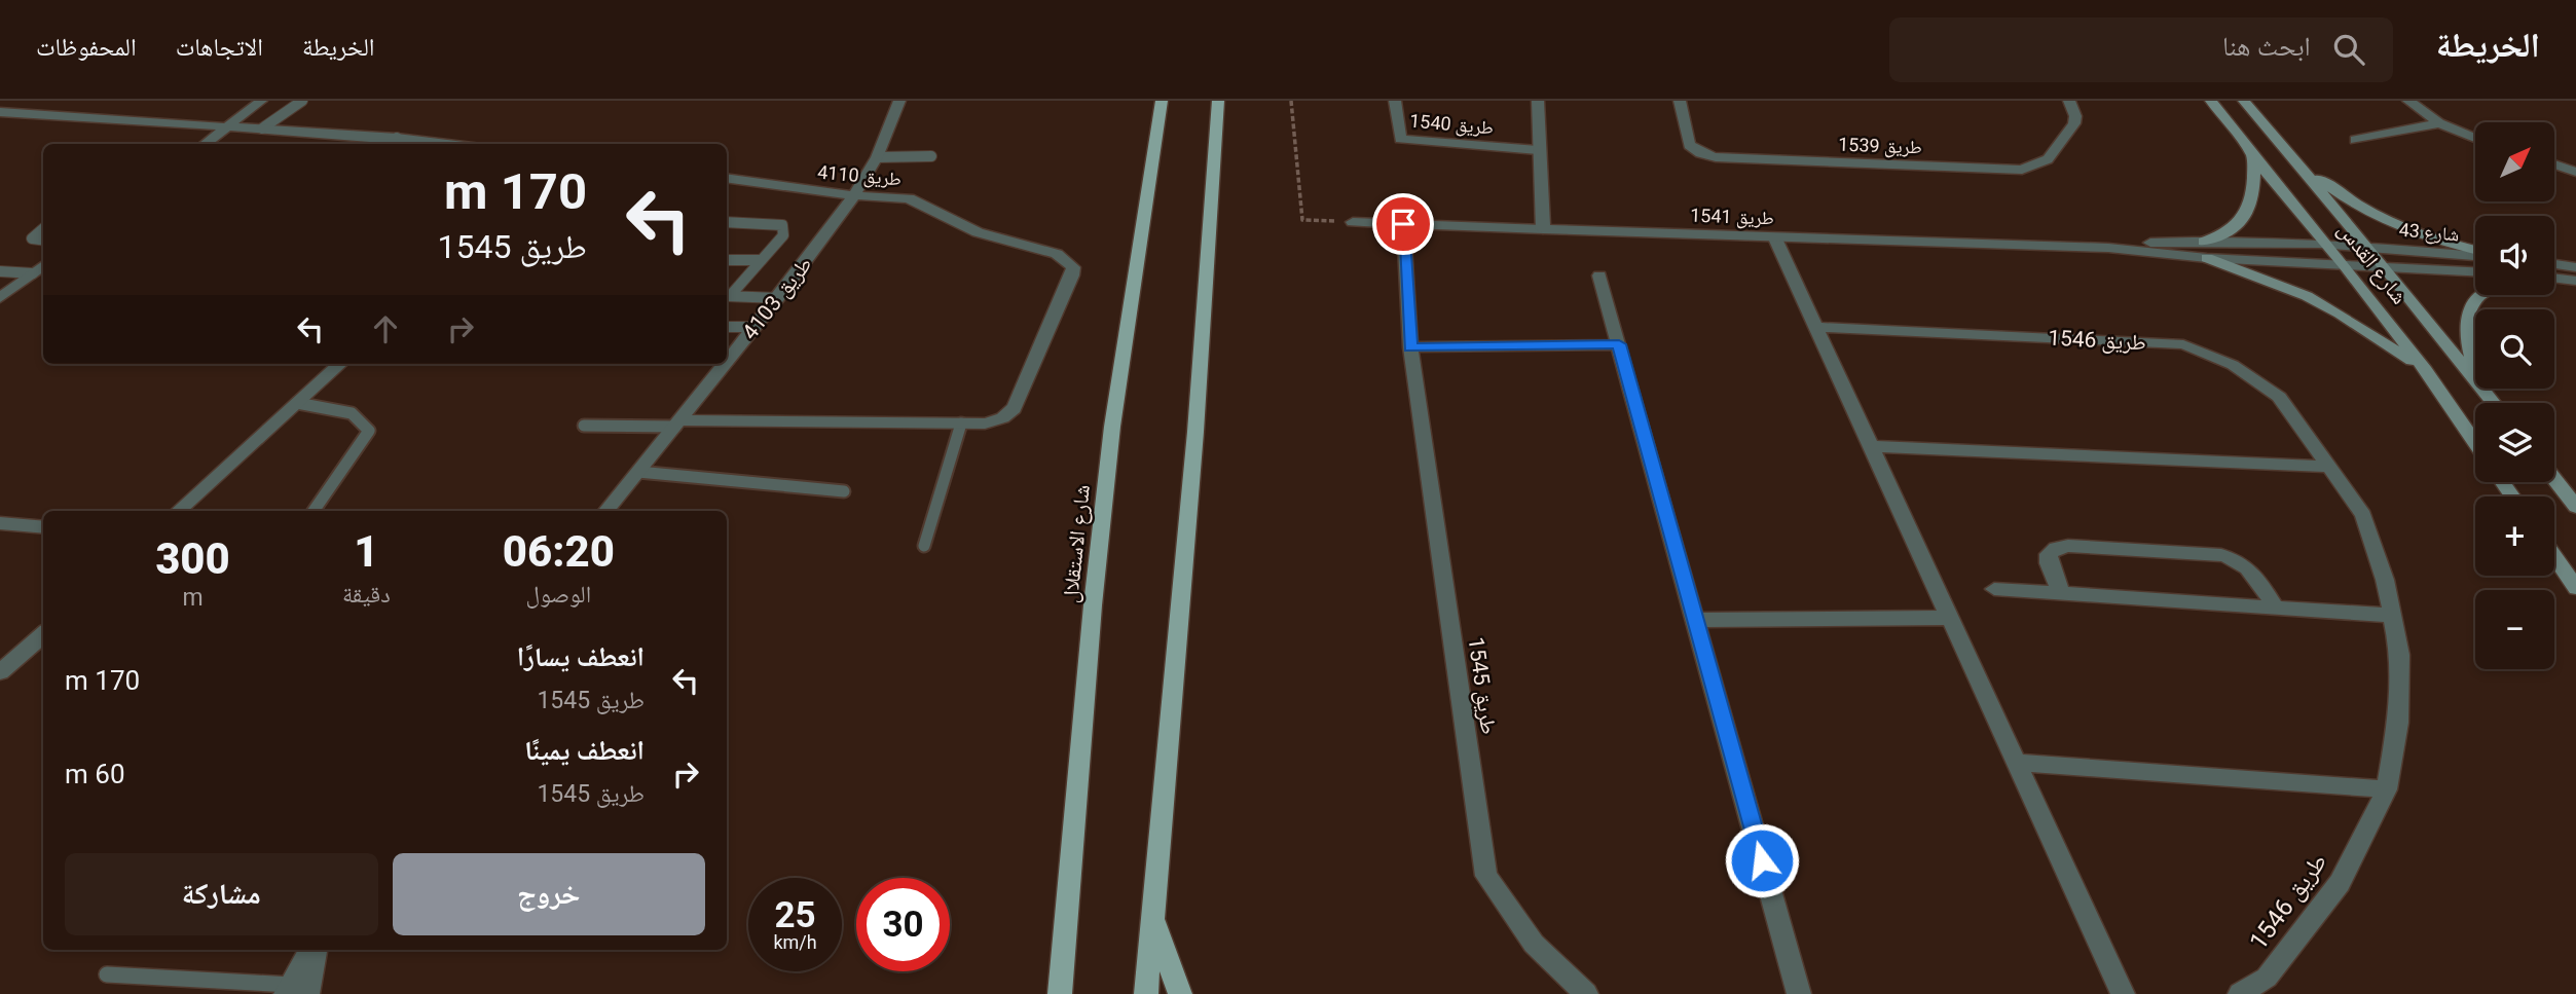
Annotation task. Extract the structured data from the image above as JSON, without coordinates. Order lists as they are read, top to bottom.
{
  "streets": {
    "main road": ["شارع القدس", "شارع الاستقلال"],
    "street": [
      "طريق 1540",
      "طريق 1539",
      "طريق 4110",
      "طريق 1541",
      "شارع 43",
      "طريق 4103",
      "طريق 1546",
      "طريق 1545"
    ]
  },
  "crossings": [
    ["طريق 4110", "طريق 4103"],
    ["طريق 1541", "شارع 43"],
    ["طريق 1541", "شارع القدس"],
    ["طريق 1541", "طريق 1545"],
    ["شارع 43", "شارع القدس"]
  ],
  "north": "top right",
  "page": {
    "header": "الخريطة",
    "search": "ابحث هنا",
    "nav": ["الخريطة", "الاتجاهات", "المحفوظات"],
    "map_buttons": ["+", "−"],
    "turn": ["170 m", "طريق 1545"],
    "eta": [
      "06:20",
      "الوصول",
      "1",
      "دقيقة",
      "300",
      "m"
    ],
    "list": [
      {
        "name": "انعطف يسارًا",
        "note": "طريق 1545",
        "value": "170 m"
      },
      {
        "name": "انعطف يمينًا",
        "note": "طريق 1545",
        "value": "60 m"
      }
    ],
    "buttons": ["خروج", "مشاركة"],
    "speed": "25 km/h",
    "limit": "30"
  }
}
